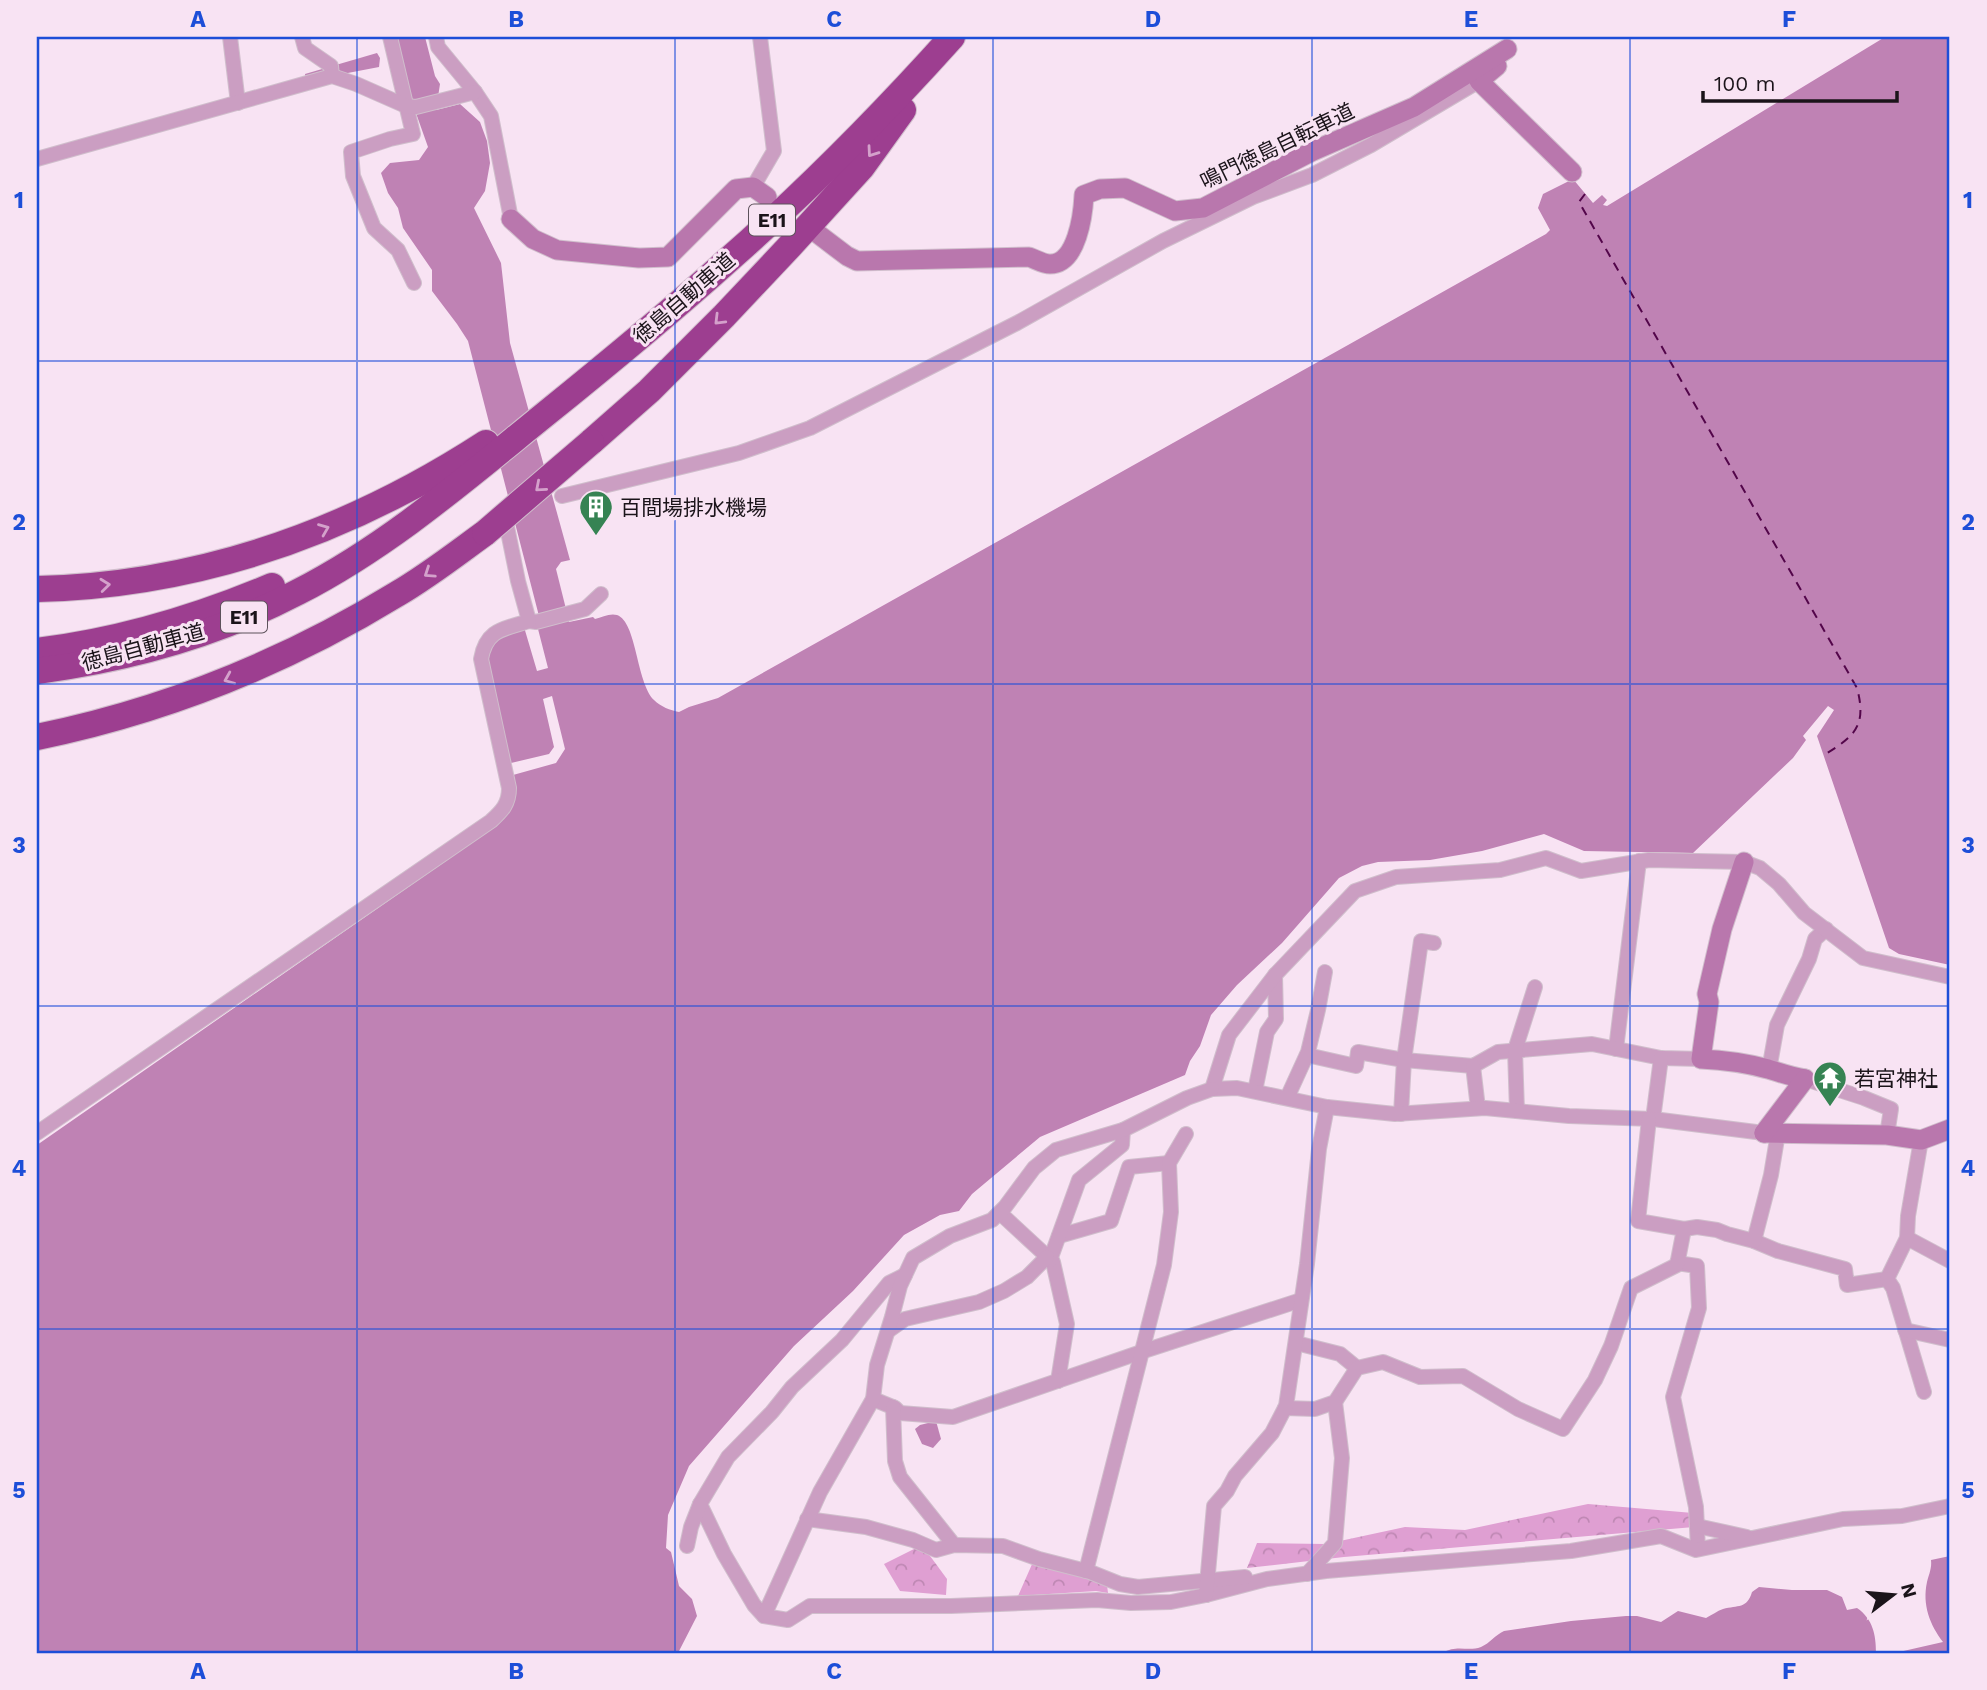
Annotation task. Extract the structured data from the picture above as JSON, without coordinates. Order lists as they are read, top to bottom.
{
  "streets": {
    "highway": ["E11", "徳島自動車道"],
    "main road": ["鳴門徳島自転車道"]
  },
  "places": {
    "building": ["百間場排水機場"],
    "temple": ["若宮神社"]
  },
  "scale_bar": "100 m",
  "north": "right",
  "grid": {
    "columns": [
      "A",
      "B",
      "C",
      "D",
      "E",
      "F"
    ],
    "rows": [
      "1",
      "2",
      "3",
      "4",
      "5"
    ]
  }
}
